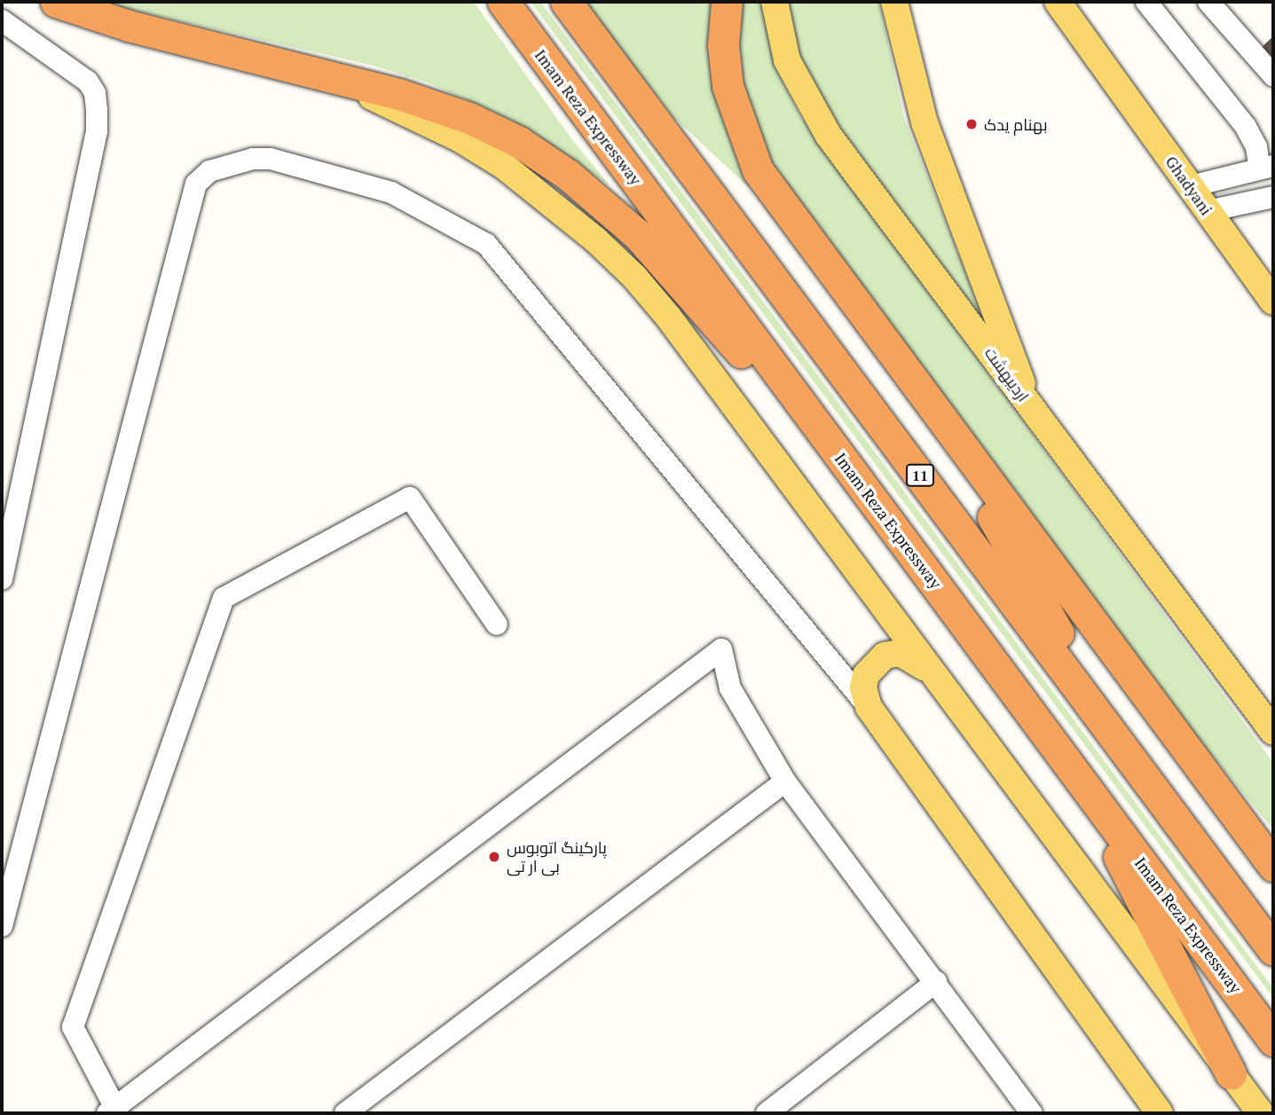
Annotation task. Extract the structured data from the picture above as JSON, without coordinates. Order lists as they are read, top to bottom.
{
  "streets": {
    "highway": ["Imam Reza Expressway", "11"],
    "main road": ["Ghadyani", "اردیبهشت"]
  },
  "places": ["بهنام یدک", "پارکینگ اتوبوس بی ار تی"]
}
